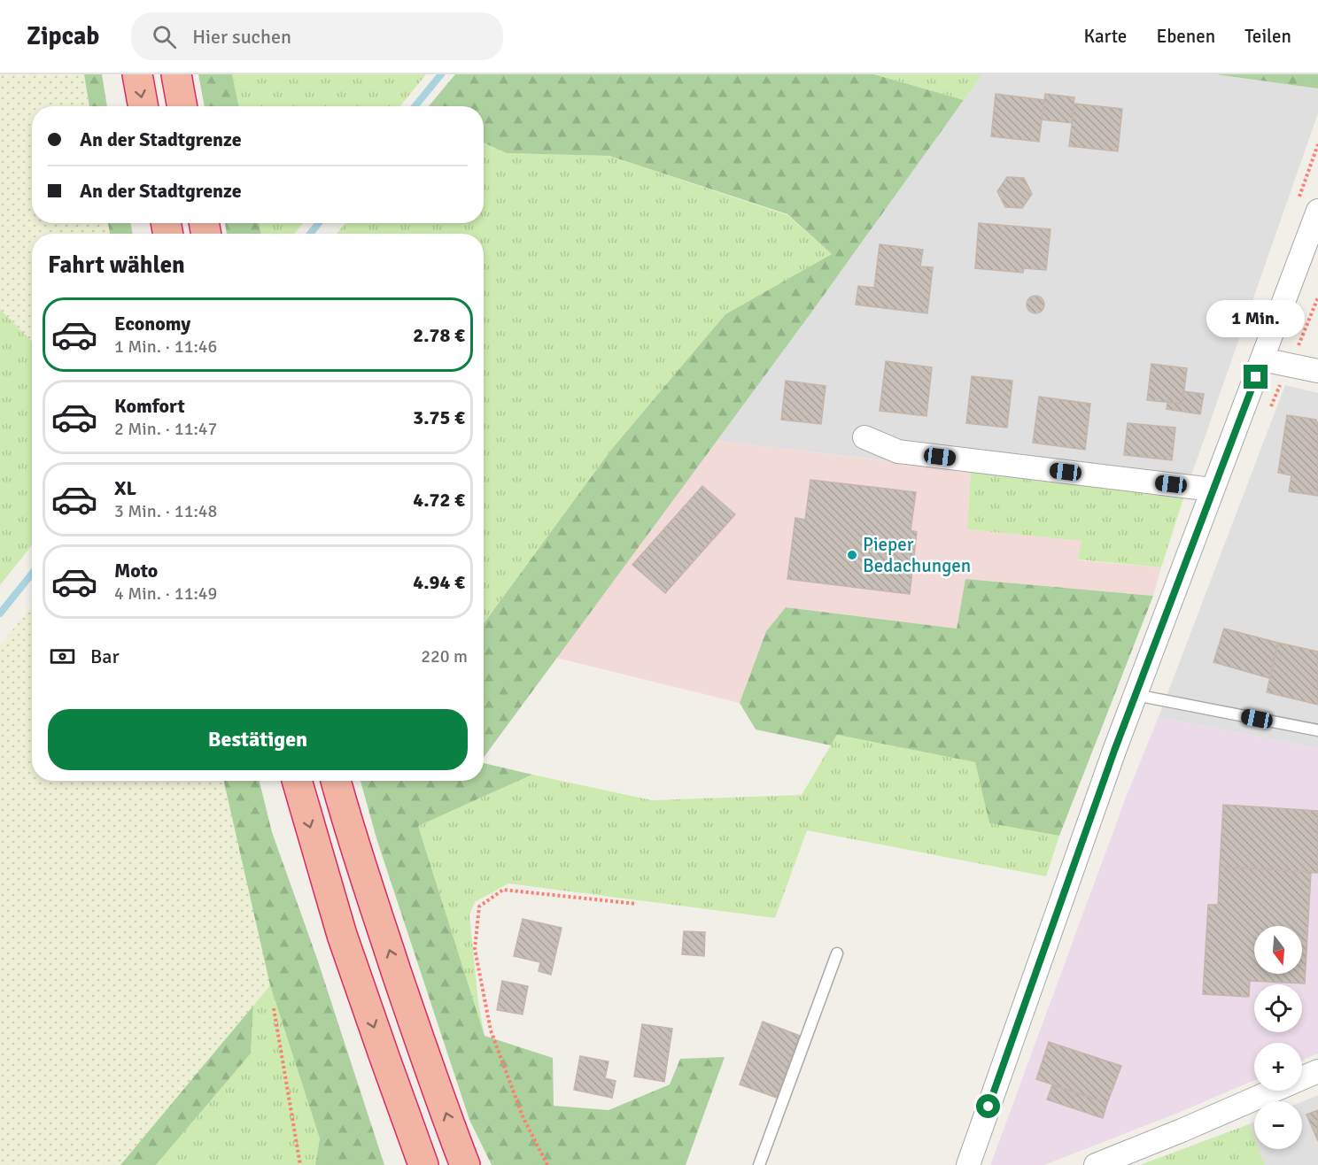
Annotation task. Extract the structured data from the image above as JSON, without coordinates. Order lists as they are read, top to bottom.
{
  "places": ["Pieper Bedachungen"],
  "north": "bottom",
  "page": {
    "header": "Zipcab",
    "search": "Hier suchen",
    "nav": ["Karte", "Ebenen", "Teilen"],
    "banner": ["An der Stadtgrenze", "An der Stadtgrenze"],
    "heading": "Fahrt wählen",
    "list": [
      {
        "name": "Economy",
        "note": "1 Min. · 11:46",
        "value": "2.78 €"
      },
      {
        "name": "Komfort",
        "note": "2 Min. · 11:47",
        "value": "3.75 €"
      },
      {
        "name": "XL",
        "note": "3 Min. · 11:48",
        "value": "4.72 €"
      },
      {
        "name": "Moto",
        "note": "4 Min. · 11:49",
        "value": "4.94 €"
      }
    ],
    "bubble": "1 Min.",
    "pay": ["Bar", "220 m"],
    "buttons": "Bestätigen",
    "map_buttons": ["+", "−"]
  }
}
